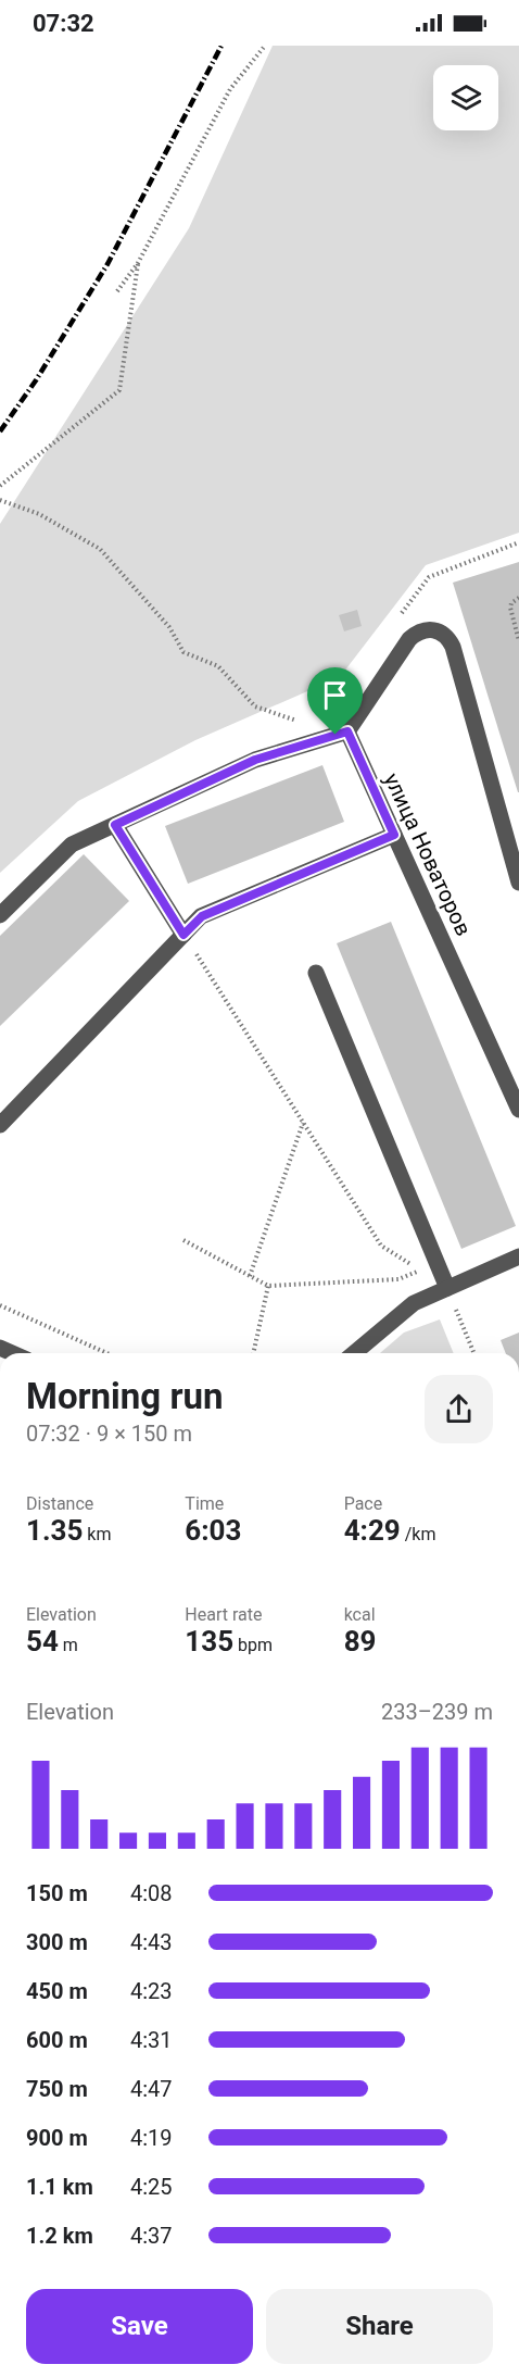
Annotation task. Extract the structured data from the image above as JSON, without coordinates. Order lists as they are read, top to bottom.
{
  "streets": {
    "street": ["улица Новаторов"]
  },
  "page": {
    "status": "07:32",
    "heading": ["Morning run", "07:32 · 9 × 150 m"],
    "stats": [
      ["Distance", "1.35 km"],
      ["Time", "6:03"],
      ["Pace", "4:29 /km"],
      ["Elevation", "54 m"],
      ["Heart rate", "135 bpm"],
      ["kcal", "89"]
    ],
    "chart": ["Elevation", "233–239 m"],
    "list": [
      {
        "name": "150 m",
        "note": "4:08"
      },
      {
        "name": "300 m",
        "note": "4:43"
      },
      {
        "name": "450 m",
        "note": "4:23"
      },
      {
        "name": "600 m",
        "note": "4:31"
      },
      {
        "name": "750 m",
        "note": "4:47"
      },
      {
        "name": "900 m",
        "note": "4:19"
      },
      {
        "name": "1.1 km",
        "note": "4:25"
      },
      {
        "name": "1.2 km",
        "note": "4:37"
      }
    ],
    "buttons": ["Save", "Share"]
  }
}
